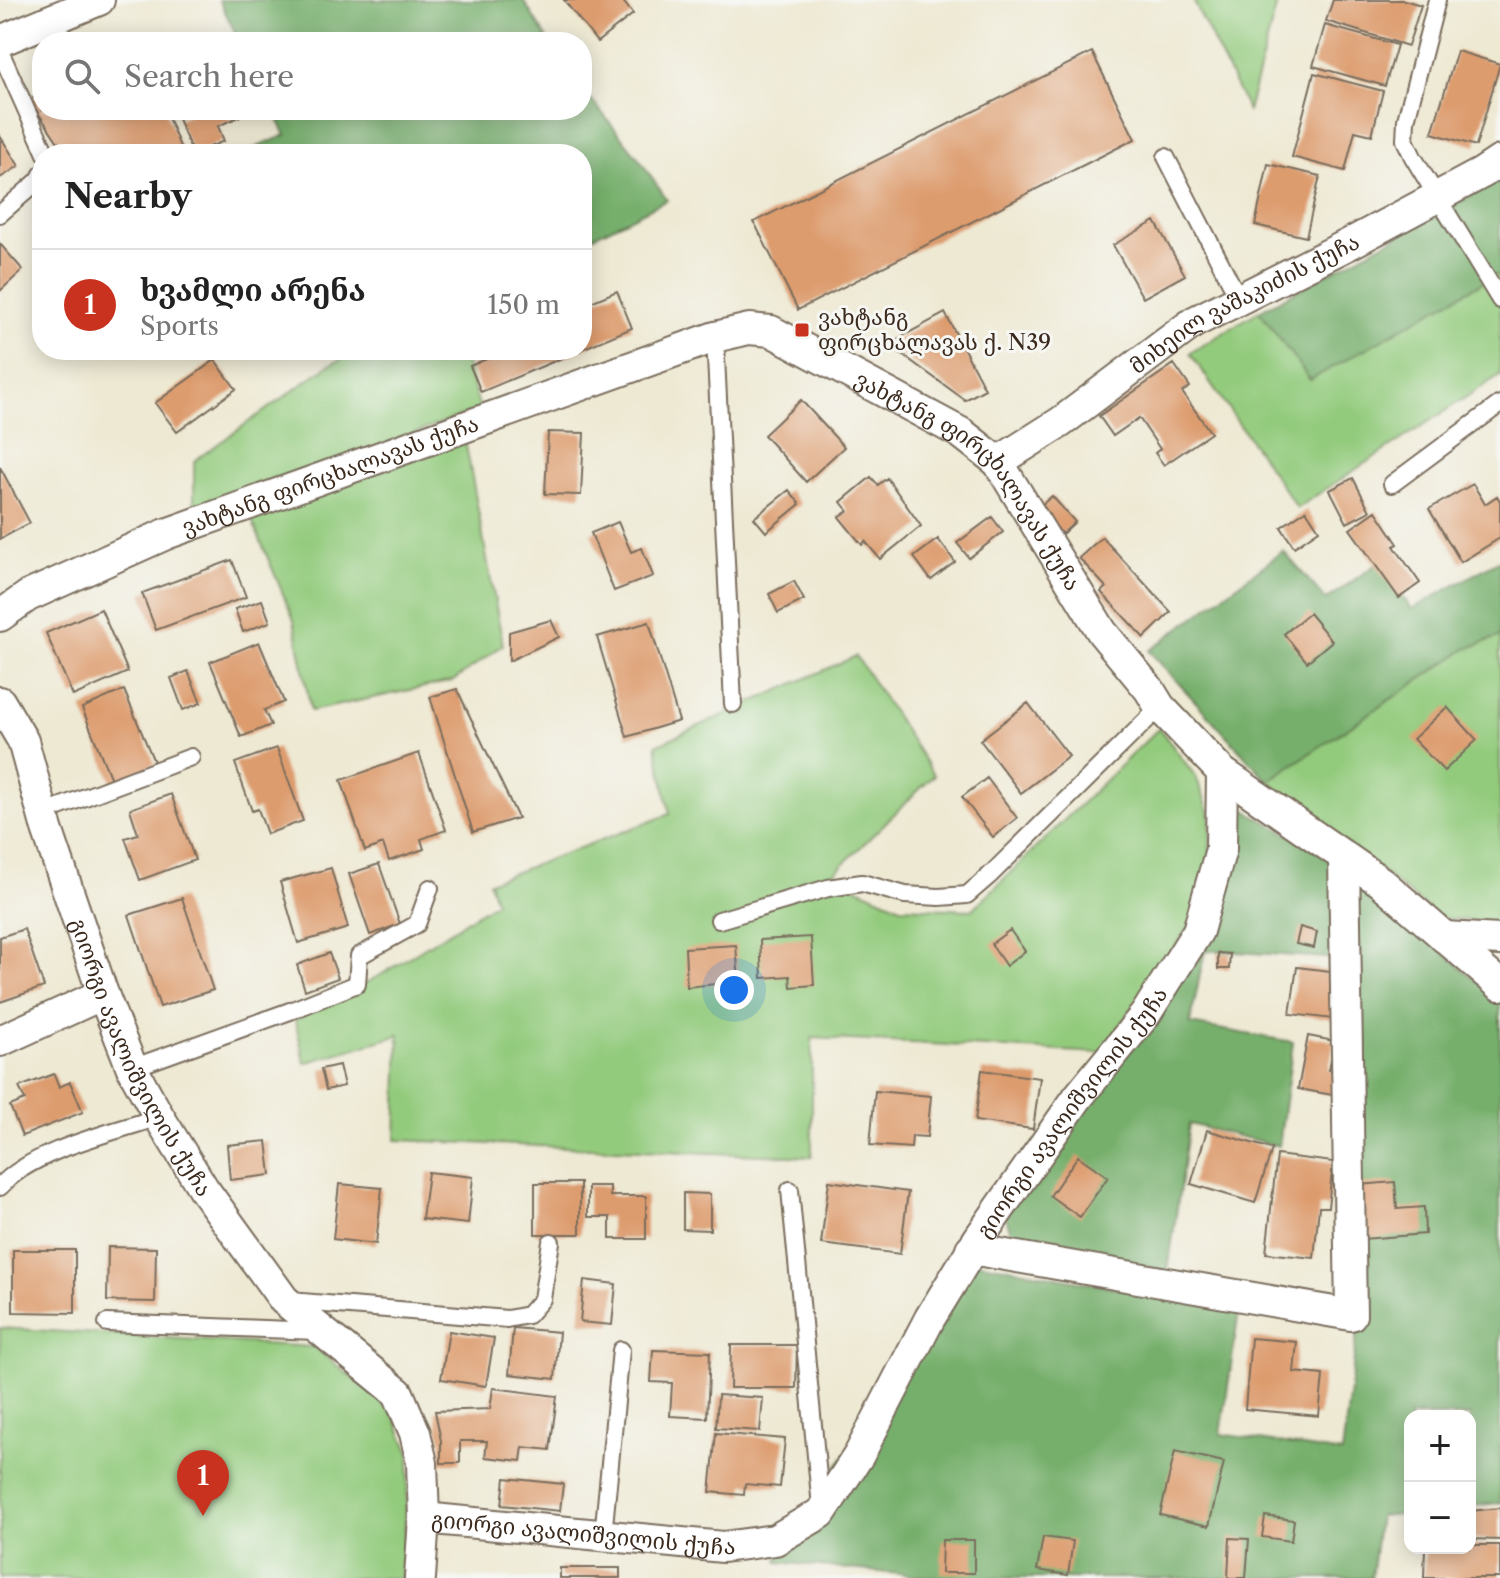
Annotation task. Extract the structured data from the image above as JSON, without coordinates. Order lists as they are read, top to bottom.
{
  "streets": {
    "street": ["მიხეილ ვაშაკიძის ქუჩა", "ვახტანგ ფირცხალავას ქუჩა", "გიორგი ავალიშვილის ქუჩა"]
  },
  "crossings": [
    ["მიხეილ ვაშაკიძის ქუჩა", "ვახტანგ ფირცხალავას ქუჩა"],
    ["ვახტანგ ფირცხალავას ქუჩა", "გიორგი ავალიშვილის ქუჩა"]
  ],
  "places": {
    "transit": ["ვახტანგ ფირცხალავას ქ. N39"]
  },
  "page": {
    "search": "Search here",
    "heading": "Nearby",
    "list": [
      {
        "mark": "1",
        "name": "ხვამლი არენა",
        "note": "Sports",
        "value": "150 m"
      }
    ],
    "map_buttons": ["+", "−"],
    "pins": "1"
  }
}
